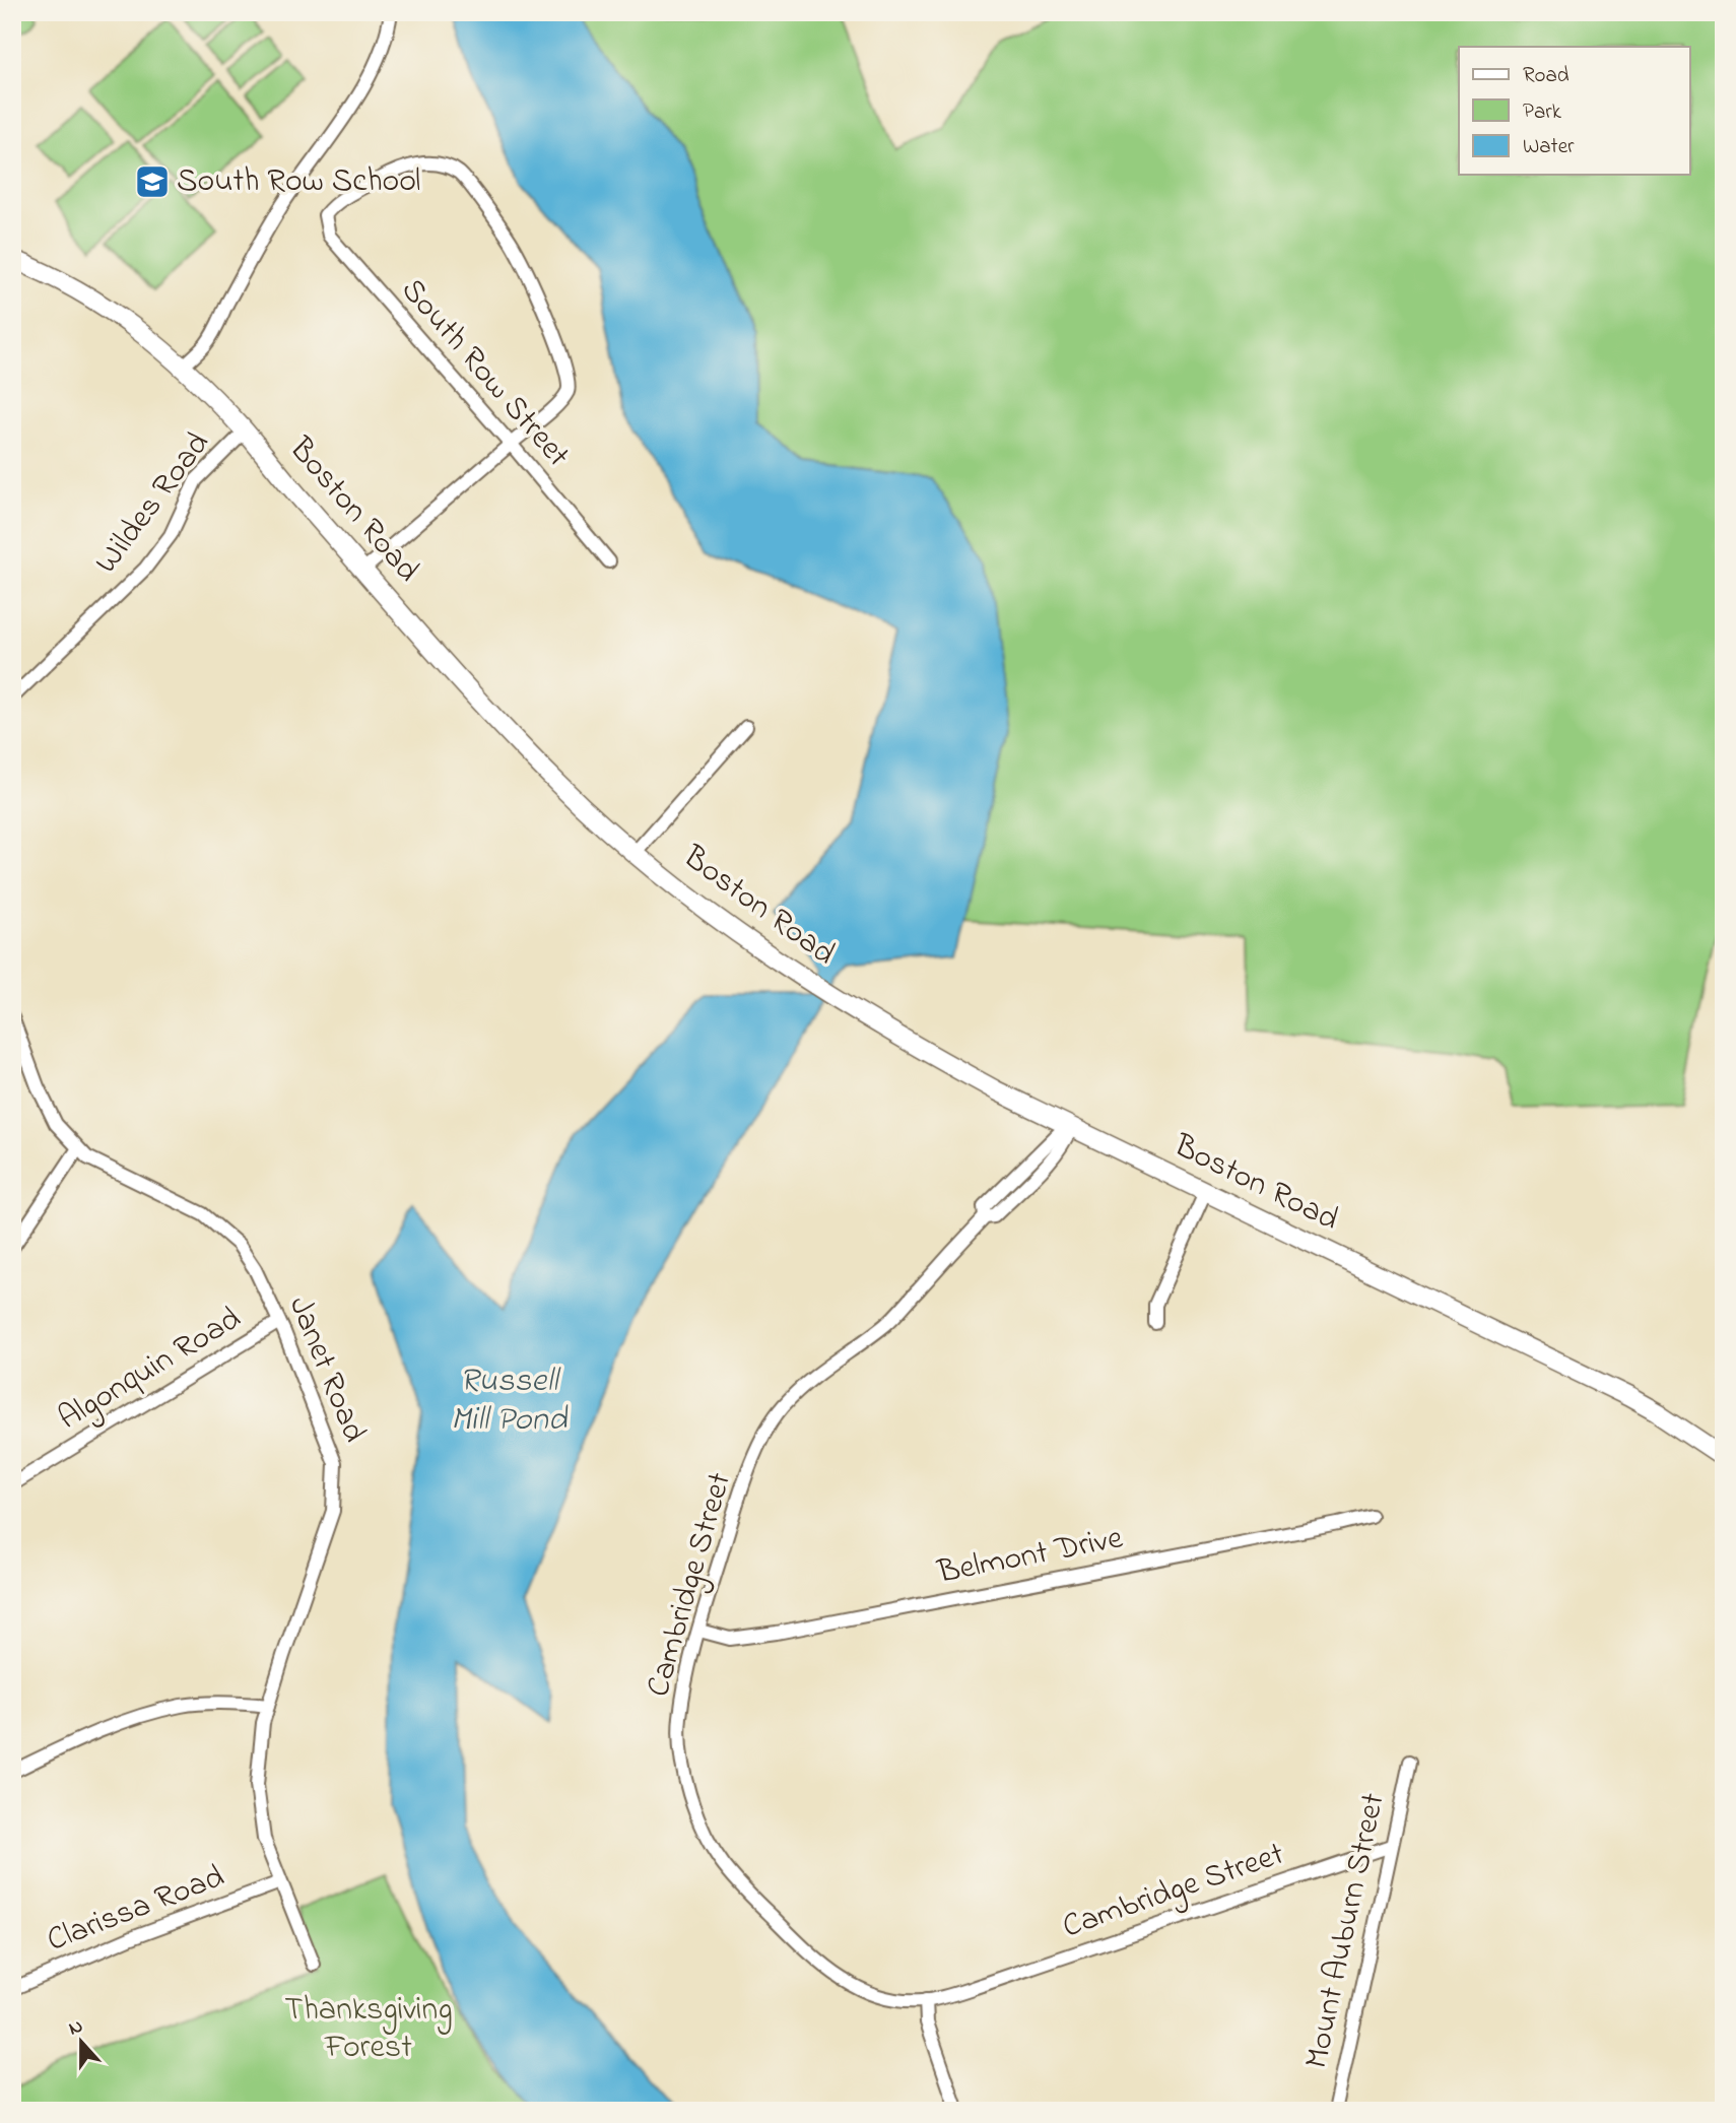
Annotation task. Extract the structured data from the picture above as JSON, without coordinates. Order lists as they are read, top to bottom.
{
  "streets": {
    "main road": ["Boston Road"],
    "street": [
      "South Row Street",
      "Wildes Road",
      "Algonquin Road",
      "Janet Road",
      "Belmont Drive",
      "Cambridge Street",
      "Clarissa Road",
      "Mount Auburn Street"
    ]
  },
  "crossings": [
    ["Wildes Road", "Boston Road"],
    ["Boston Road", "Cambridge Street"],
    ["Algonquin Road", "Janet Road"],
    ["Janet Road", "Clarissa Road"],
    ["Belmont Drive", "Cambridge Street"],
    ["Cambridge Street", "Mount Auburn Street"]
  ],
  "water": ["Russell Mill Pond"],
  "parks": ["Thanksgiving Forest"],
  "places": {
    "school or university": ["South Row School"]
  },
  "legend": ["Road", "Park", "Water"],
  "north": "top"
}
